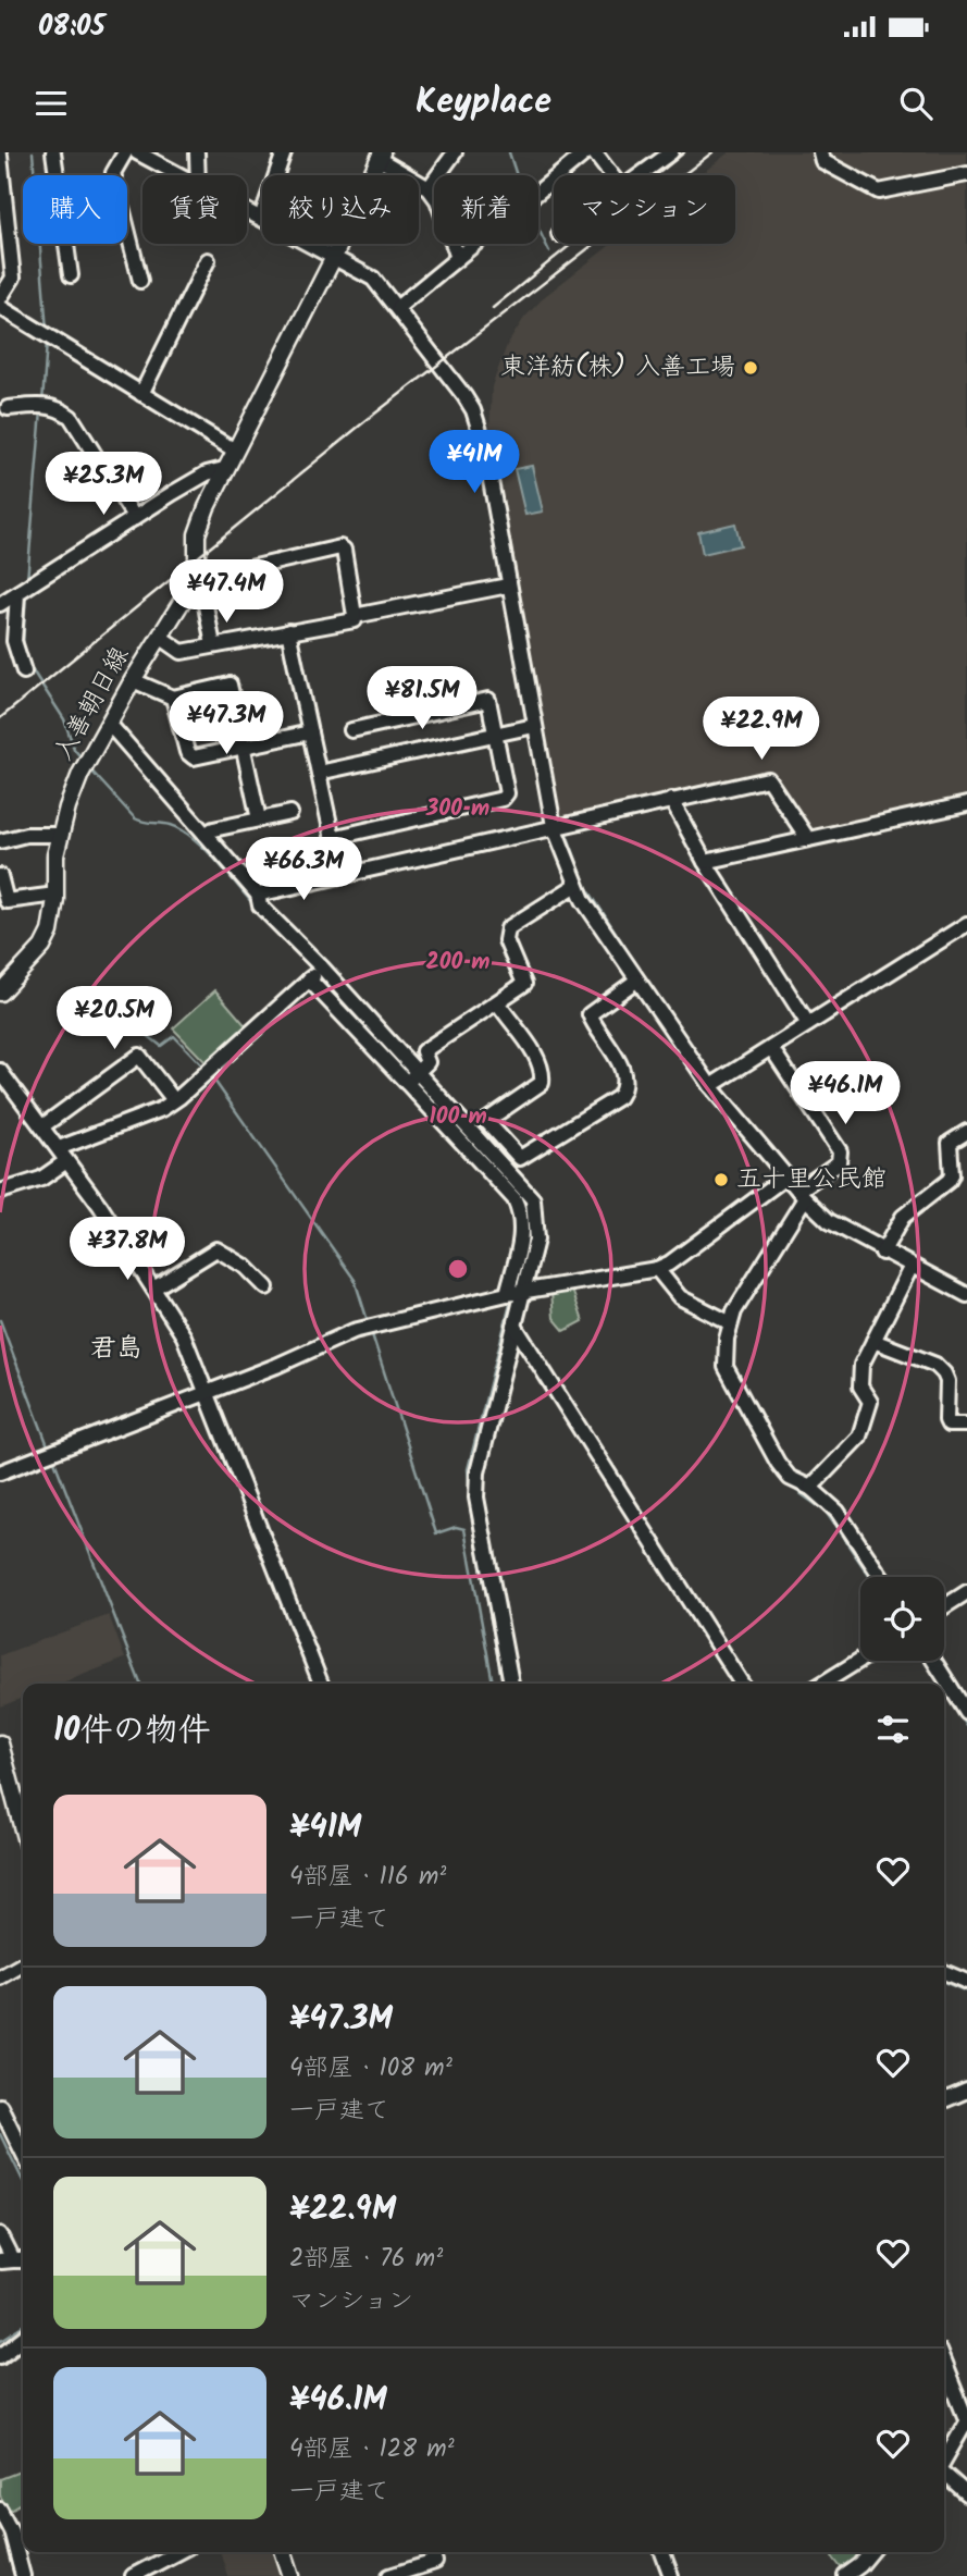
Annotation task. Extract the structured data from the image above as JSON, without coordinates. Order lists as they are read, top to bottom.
{
  "streets": {
    "main road": ["入善朝日線"]
  },
  "districts": ["君島"],
  "places": ["東洋紡(株) 入善工場", "五十里公民館"],
  "page": {
    "status": "08:05",
    "header": "Keyplace",
    "chip": [
      "購入",
      "賃貸",
      "絞り込み",
      "新着",
      "マンション"
    ],
    "price": [
      "¥41M",
      "¥25.3M",
      "¥47.4M",
      "¥81.5M",
      "¥47.3M",
      "¥22.9M",
      "¥66.3M",
      "¥20.5M",
      "¥46.1M",
      "¥37.8M"
    ],
    "heading": "10件の物件",
    "list": [
      {
        "name": "¥41M",
        "note": "4部屋 · 116 m² · 一戸建て"
      },
      {
        "name": "¥47.3M",
        "note": "4部屋 · 108 m² · 一戸建て"
      },
      {
        "name": "¥22.9M",
        "note": "2部屋 · 76 m² · マンション"
      },
      {
        "name": "¥46.1M",
        "note": "4部屋 · 128 m² · 一戸建て"
      }
    ]
  },
  "rings": ["300 m", "200 m", "100 m"]
}
